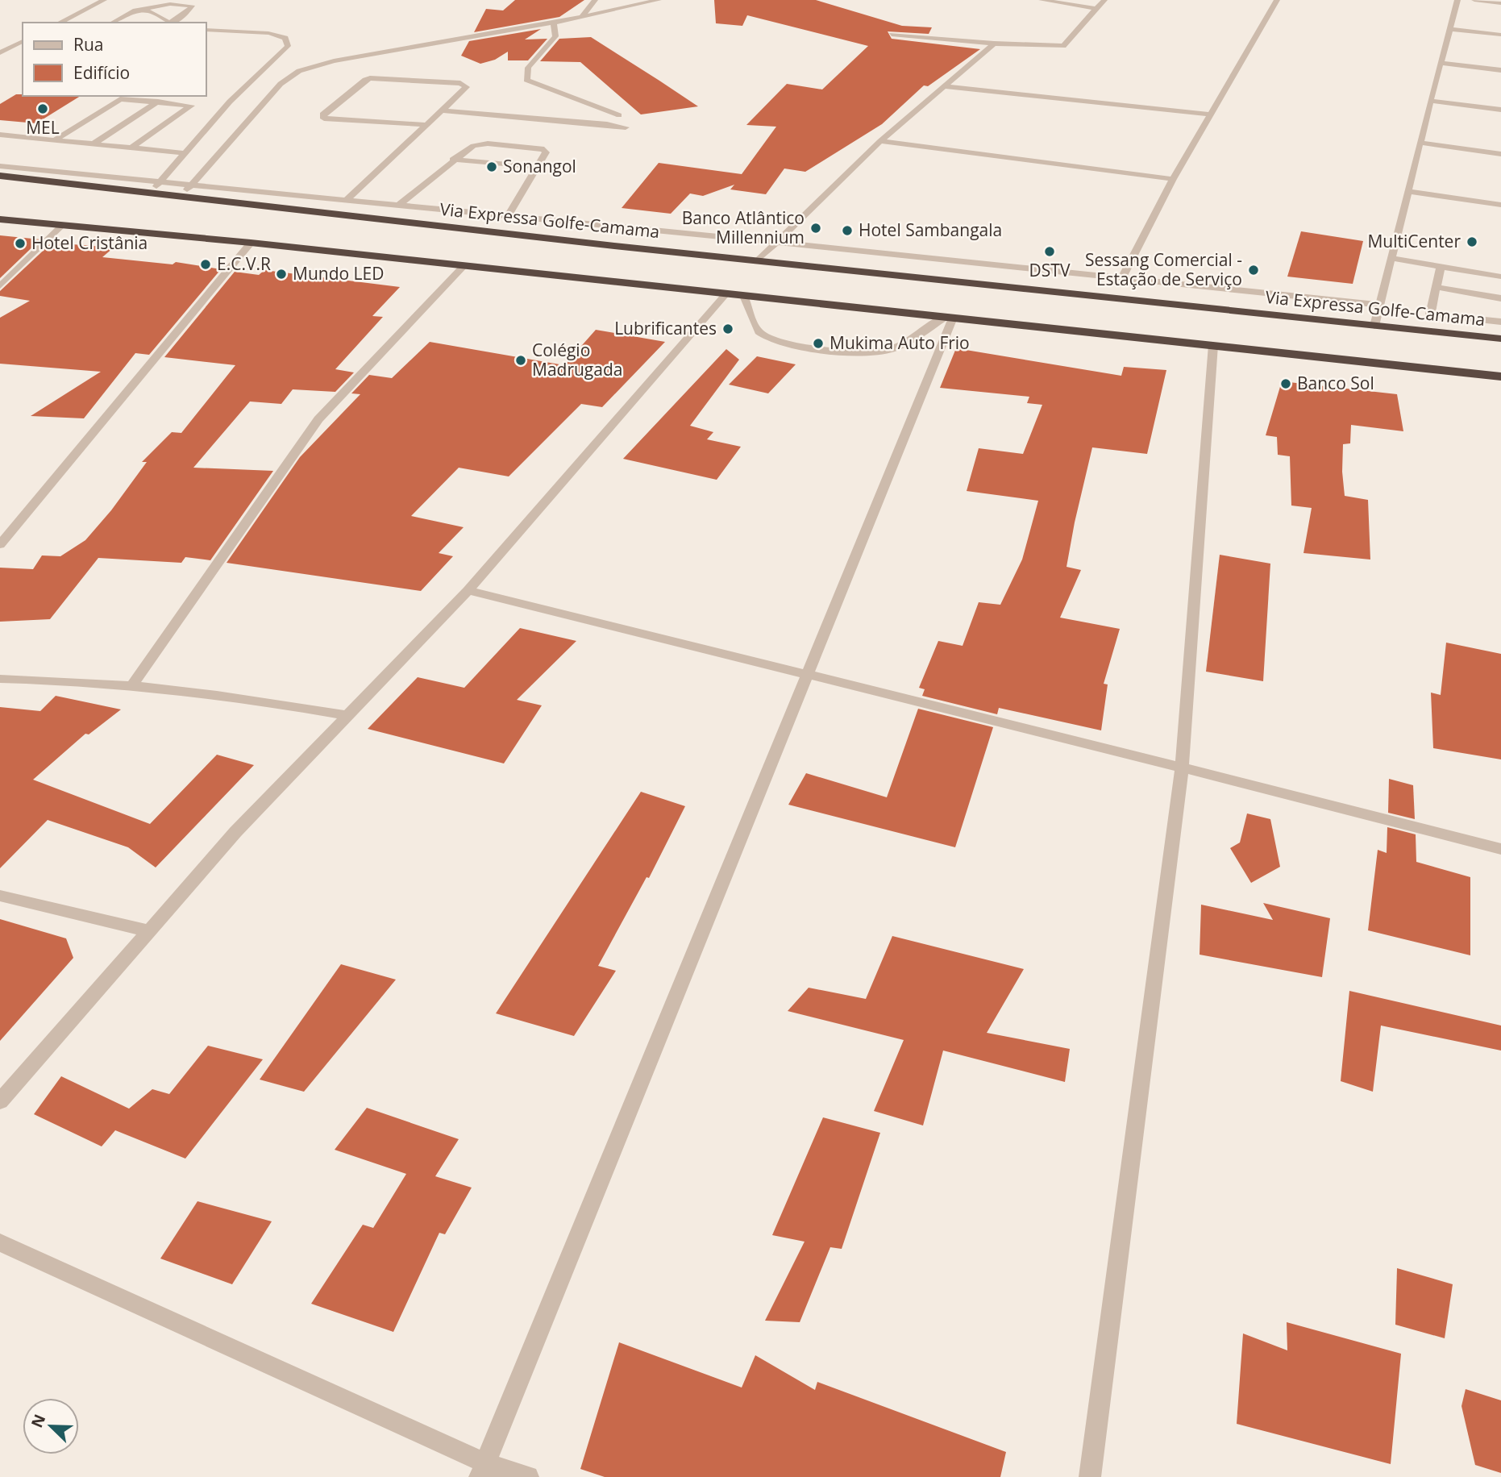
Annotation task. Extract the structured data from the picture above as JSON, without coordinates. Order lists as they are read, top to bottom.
{
  "streets": {
    "highway": ["Via Expressa Golfe-Camama"]
  },
  "places": [
    "MEL",
    "Sonangol",
    "Banco Atlântico Millennium",
    "Hotel Sambangala",
    "MultiCenter",
    "Hotel Cristânia",
    "DSTV",
    "E.C.V.R",
    "Sessang Comercial - Estação de Serviço",
    "Mundo LED",
    "Lubrificantes",
    "Mukima Auto Frio",
    "Colégio Madrugada",
    "Banco Sol"
  ],
  "legend": ["Rua", "Edifício"],
  "north": "top left"
}
